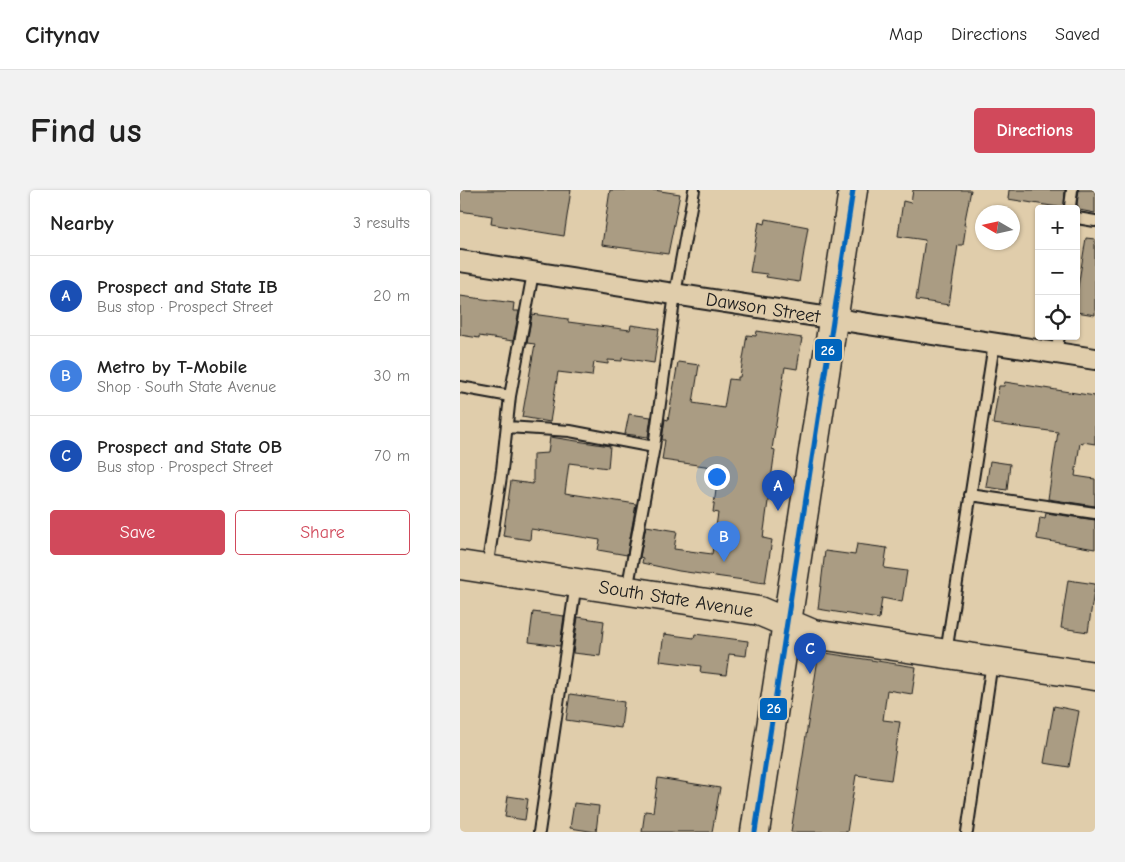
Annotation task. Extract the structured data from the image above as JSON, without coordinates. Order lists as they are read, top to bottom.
{
  "streets": {
    "street": ["Dawson Street", "South State Avenue"]
  },
  "lines": ["transit line 26"],
  "north": "left",
  "page": {
    "header": "Citynav",
    "nav": ["Map", "Directions", "Saved"],
    "buttons": [
      "Directions",
      ["Save", "Share"]
    ],
    "title": "Find us",
    "heading": ["Nearby", "3 results"],
    "map_buttons": ["+", "−"],
    "list": [
      {
        "mark": "A",
        "name": "Prospect and State IB",
        "note": "Bus stop · Prospect Street",
        "value": "20 m"
      },
      {
        "mark": "B",
        "name": "Metro by T-Mobile",
        "note": "Shop · South State Avenue",
        "value": "30 m"
      },
      {
        "mark": "C",
        "name": "Prospect and State OB",
        "note": "Bus stop · Prospect Street",
        "value": "70 m"
      }
    ],
    "pins": ["A", "B", "C"]
  }
}
